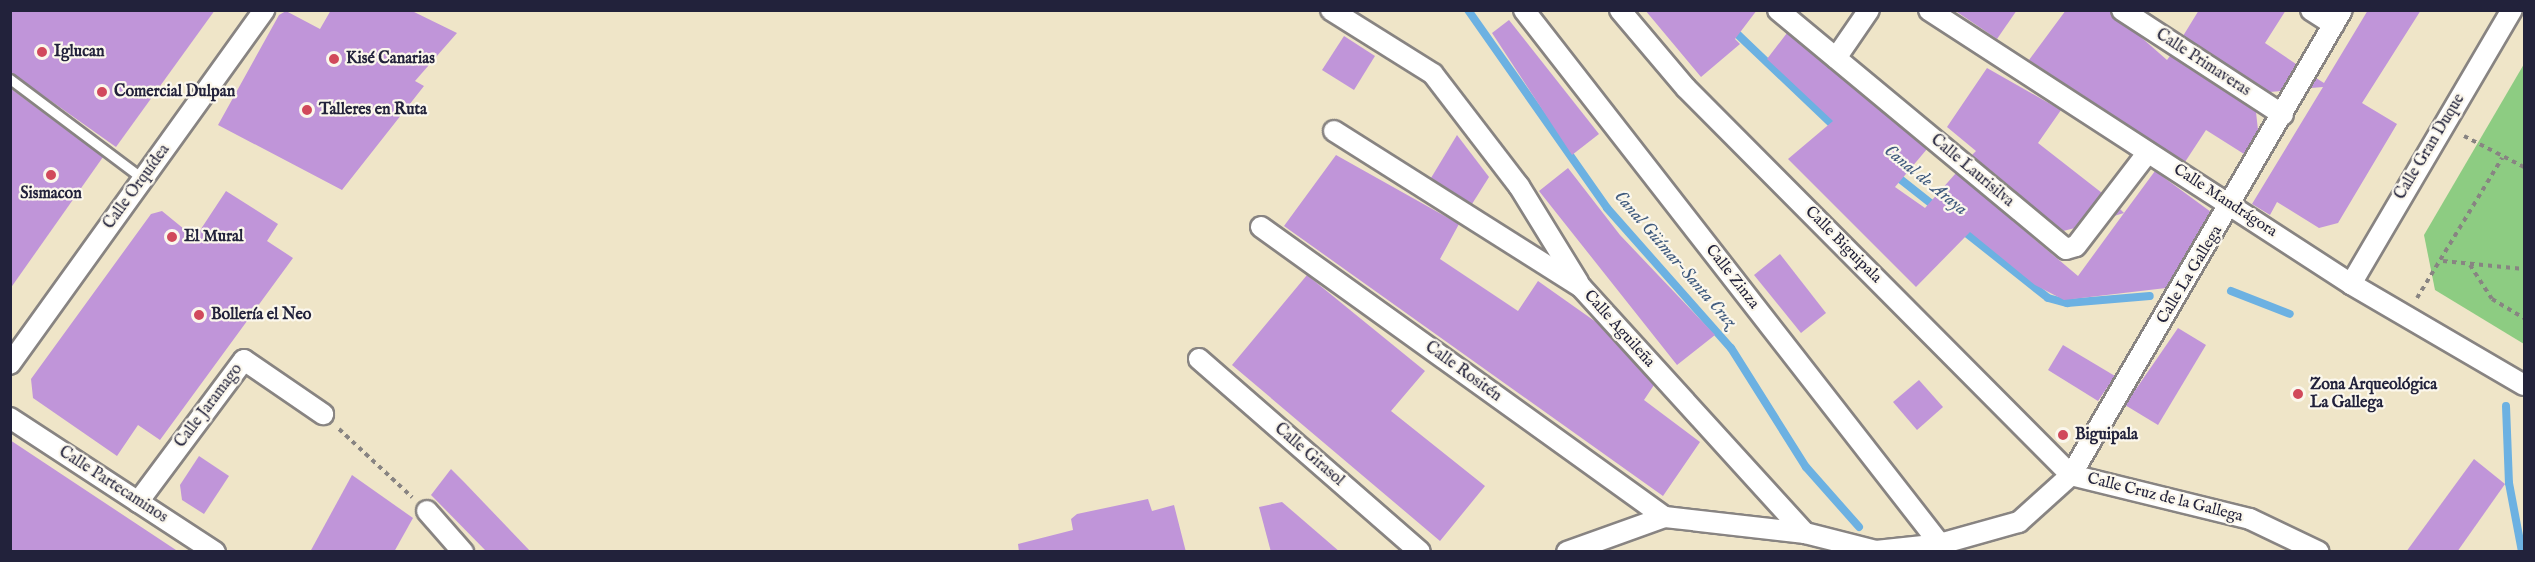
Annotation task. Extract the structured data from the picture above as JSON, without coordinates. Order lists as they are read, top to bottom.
{
  "streets": {
    "street": [
      "Calle Primaveras",
      "Calle Gran Duque",
      "Calle Laurisilva",
      "Calle Orquídea",
      "Calle Mandrágora",
      "Calle Biguipala",
      "Calle La Gallega",
      "Calle Zinza",
      "Calle Aguileña",
      "Calle Rositén",
      "Calle Jaramago",
      "Calle Girasol",
      "Calle Partecaminos",
      "Calle Cruz de la Gallega"
    ]
  },
  "crossings": [
    ["Calle Primaveras", "Calle La Gallega"],
    ["Calle Gran Duque", "Calle Mandrágora"],
    ["Calle Laurisilva", "Calle Mandrágora"],
    ["Calle Mandrágora", "Calle La Gallega"],
    ["Calle Biguipala", "Calle La Gallega"],
    ["Calle Biguipala", "Calle Cruz de la Gallega"],
    ["Calle La Gallega", "Calle Cruz de la Gallega"],
    ["Calle Zinza", "Calle Cruz de la Gallega"],
    ["Calle Aguileña", "Calle Cruz de la Gallega"],
    ["Calle Rositén", "Calle Cruz de la Gallega"],
    ["Calle Jaramago", "Calle Partecaminos"]
  ],
  "water": ["Canal de Araya", "Canal Güímar-Santa Cruz"],
  "places": [
    "Iglucan",
    "Kisé Canarias",
    "Comercial Dulpan",
    "Talleres en Ruta",
    "Sismacon",
    "El Mural",
    "Bollería el Neo",
    "Zona Arqueológica La Gallega",
    "Biguipala"
  ]
}
